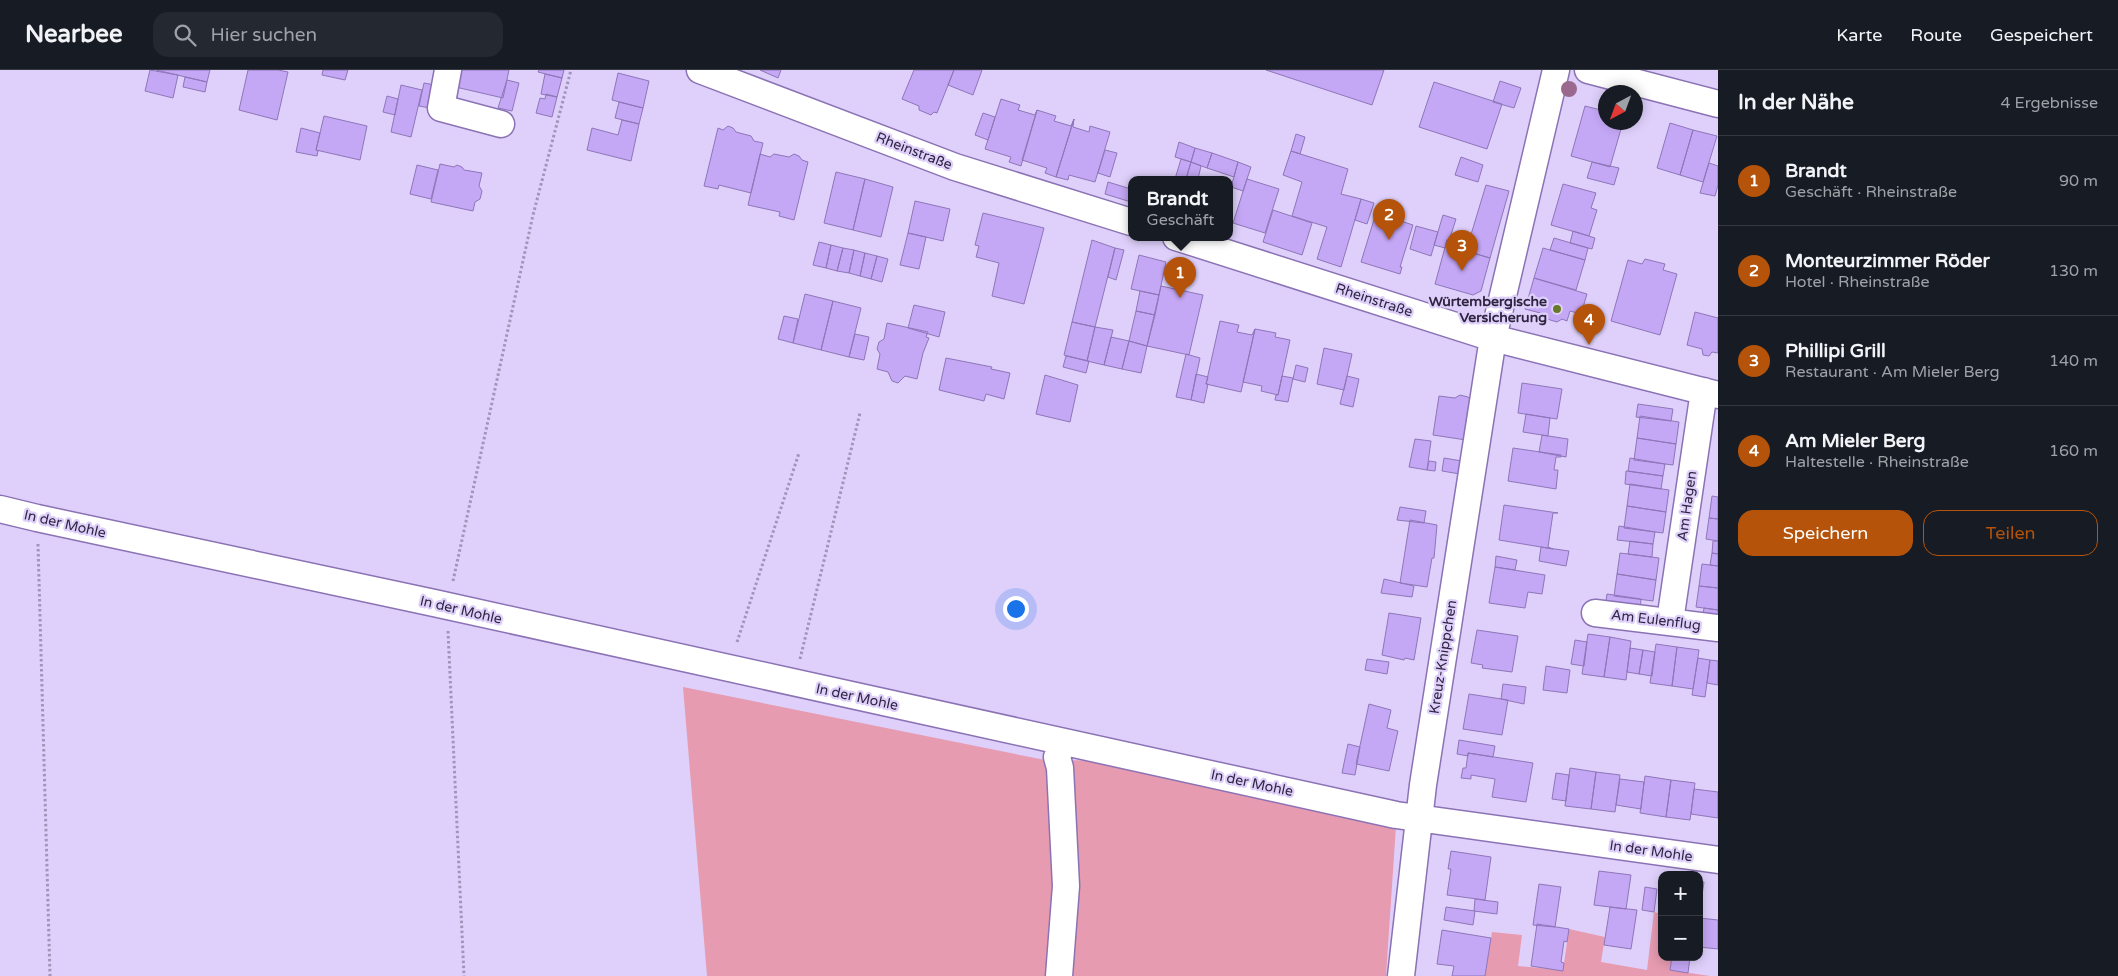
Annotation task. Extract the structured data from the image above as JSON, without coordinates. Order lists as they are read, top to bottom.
{
  "streets": {
    "street": [
      "Rheinstraße",
      "Am Hagen",
      "In der Mohle",
      "Am Eulenflug",
      "Kreuz-Knippchen"
    ]
  },
  "crossings": [
    ["Rheinstraße", "Am Hagen"],
    ["Rheinstraße", "Kreuz-Knippchen"],
    ["Am Hagen", "Am Eulenflug"],
    ["In der Mohle", "Kreuz-Knippchen"]
  ],
  "places": ["Würtembergische Versicherung"],
  "north": "bottom left",
  "page": {
    "header": "Nearbee",
    "search": "Hier suchen",
    "nav": ["Karte", "Route", "Gespeichert"],
    "heading": ["In der Nähe", "4 Ergebnisse"],
    "list": [
      {
        "mark": "1",
        "name": "Brandt",
        "note": "Geschäft · Rheinstraße",
        "value": "90 m"
      },
      {
        "mark": "2",
        "name": "Monteurzimmer Röder",
        "note": "Hotel · Rheinstraße",
        "value": "130 m"
      },
      {
        "mark": "3",
        "name": "Phillipi Grill",
        "note": "Restaurant · Am Mieler Berg",
        "value": "140 m"
      },
      {
        "mark": "4",
        "name": "Am Mieler Berg",
        "note": "Haltestelle · Rheinstraße",
        "value": "160 m"
      }
    ],
    "popup": ["Brandt", "Geschäft"],
    "pins": [
      "2",
      "3",
      "1",
      "4"
    ],
    "buttons": ["Speichern", "Teilen"],
    "map_buttons": ["+", "−"]
  }
}
